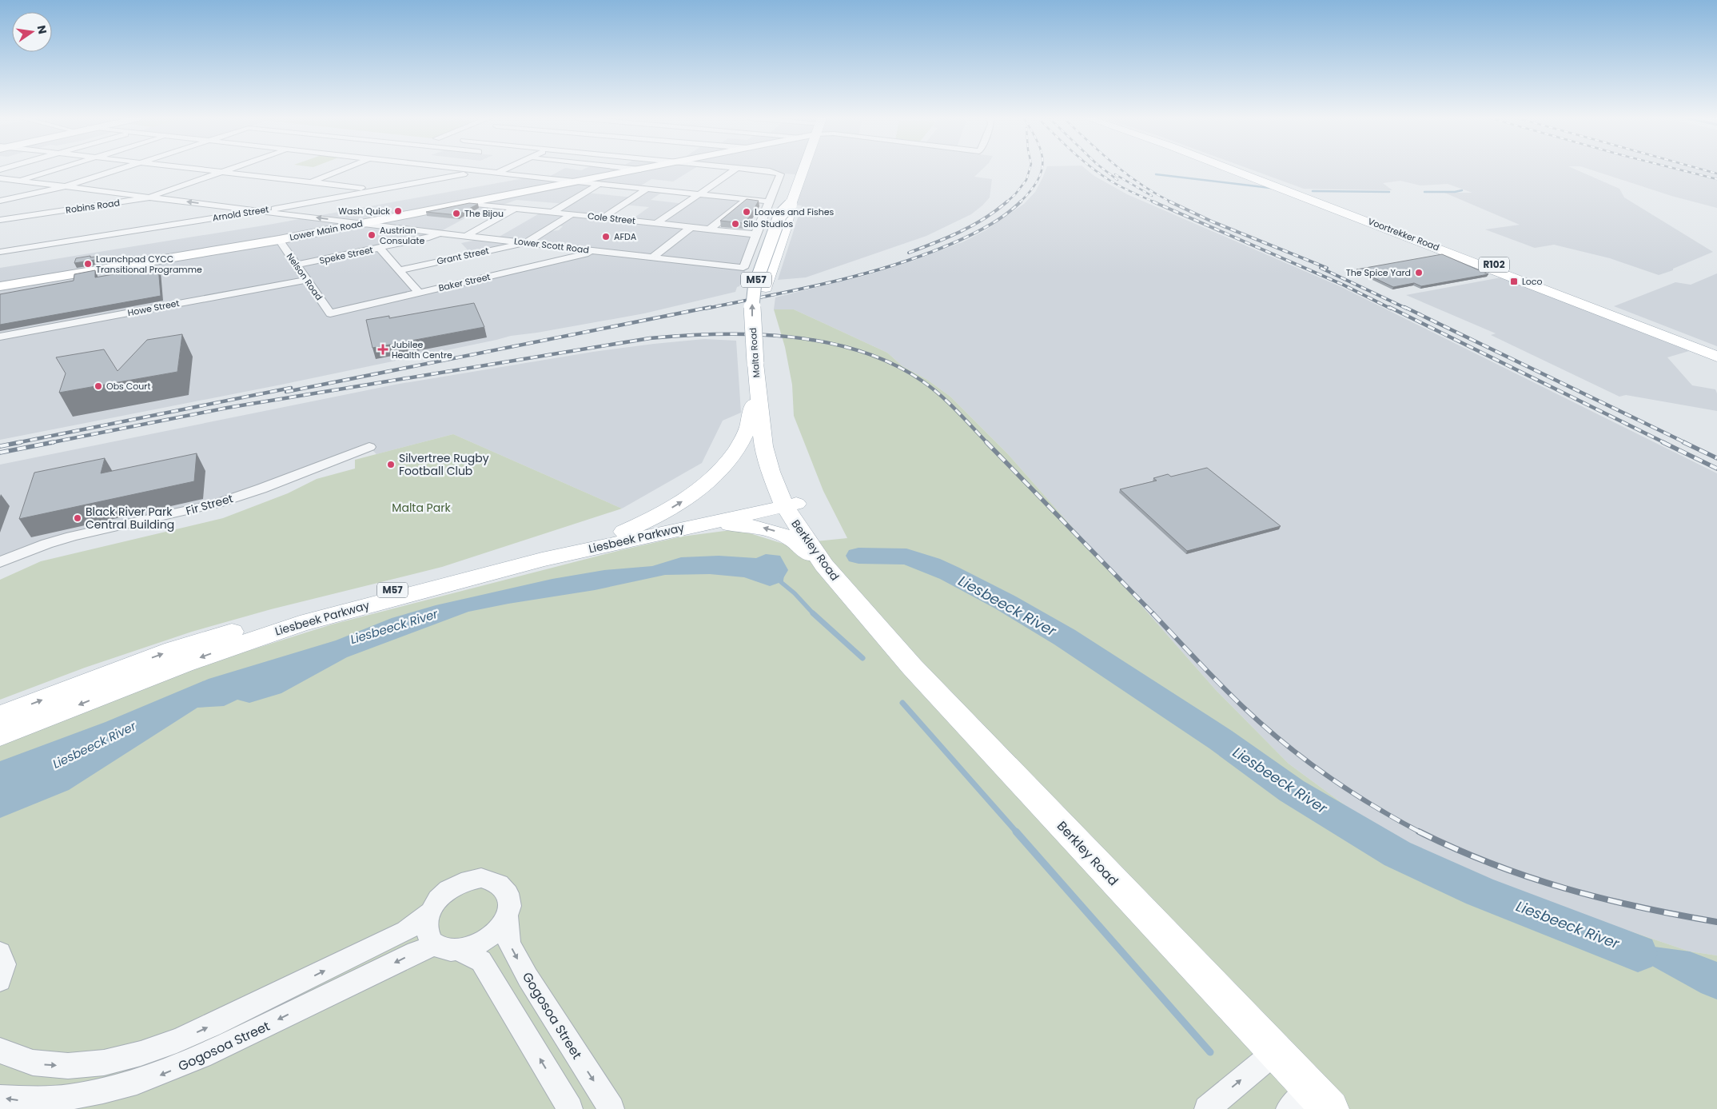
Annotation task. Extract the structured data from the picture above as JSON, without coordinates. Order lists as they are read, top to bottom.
{
  "streets": {
    "main road": [
      "Voortrekker Road",
      "R102",
      "M57",
      "Malta Road",
      "Liesbeek Parkway",
      "Berkley Road"
    ],
    "street": [
      "Robins Road",
      "Arnold Street",
      "Cole Street",
      "Lower Main Road",
      "Lower Scott Road",
      "Speke Street",
      "Grant Street",
      "Nelson Road",
      "Baker Street",
      "Howe Street",
      "Fir Street",
      "Gogosoa Street"
    ]
  },
  "crossings": [
    ["Robins Road", "Lower Scott Road"],
    ["Arnold Street", "Lower Scott Road"],
    ["Cole Street", "Lower Main Road"],
    ["Cole Street", "Lower Scott Road"],
    ["Lower Main Road", "Lower Scott Road"],
    ["Lower Main Road", "Nelson Road"],
    ["Lower Scott Road", "Speke Street"],
    ["Lower Scott Road", "Grant Street"],
    ["Lower Scott Road", "Baker Street"],
    ["Speke Street", "Nelson Road"],
    ["Nelson Road", "Baker Street"],
    ["Nelson Road", "Howe Street"],
    ["Malta Road", "Liesbeek Parkway"],
    ["Malta Road", "Berkley Road"],
    ["Liesbeek Parkway", "Berkley Road"]
  ],
  "water": ["Liesbeeck River"],
  "parks": ["Malta Park"],
  "places": {
    "other": [
      "Wash Quick",
      "Loaves and Fishes",
      "The Bijou",
      "Silo Studios",
      "Austrian Consulate",
      "AFDA",
      "Launchpad CYCC Transitional Programme",
      "The Spice Yard",
      "Obs Court",
      "Silvertree Rugby Football Club",
      "Black River Park Central Building"
    ],
    "transit": ["Loco"],
    "health": ["Jubilee Health Centre"]
  },
  "north": "right"
}
